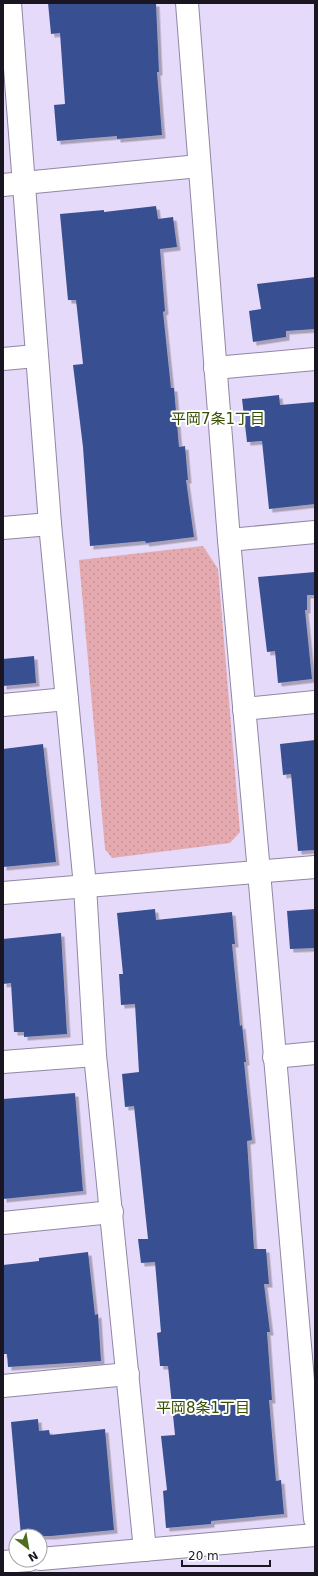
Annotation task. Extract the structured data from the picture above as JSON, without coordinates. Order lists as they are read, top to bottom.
{
  "districts": ["平岡7条1丁目", "平岡8条1丁目"],
  "scale_bar": "20 m",
  "north": "bottom right"
}
